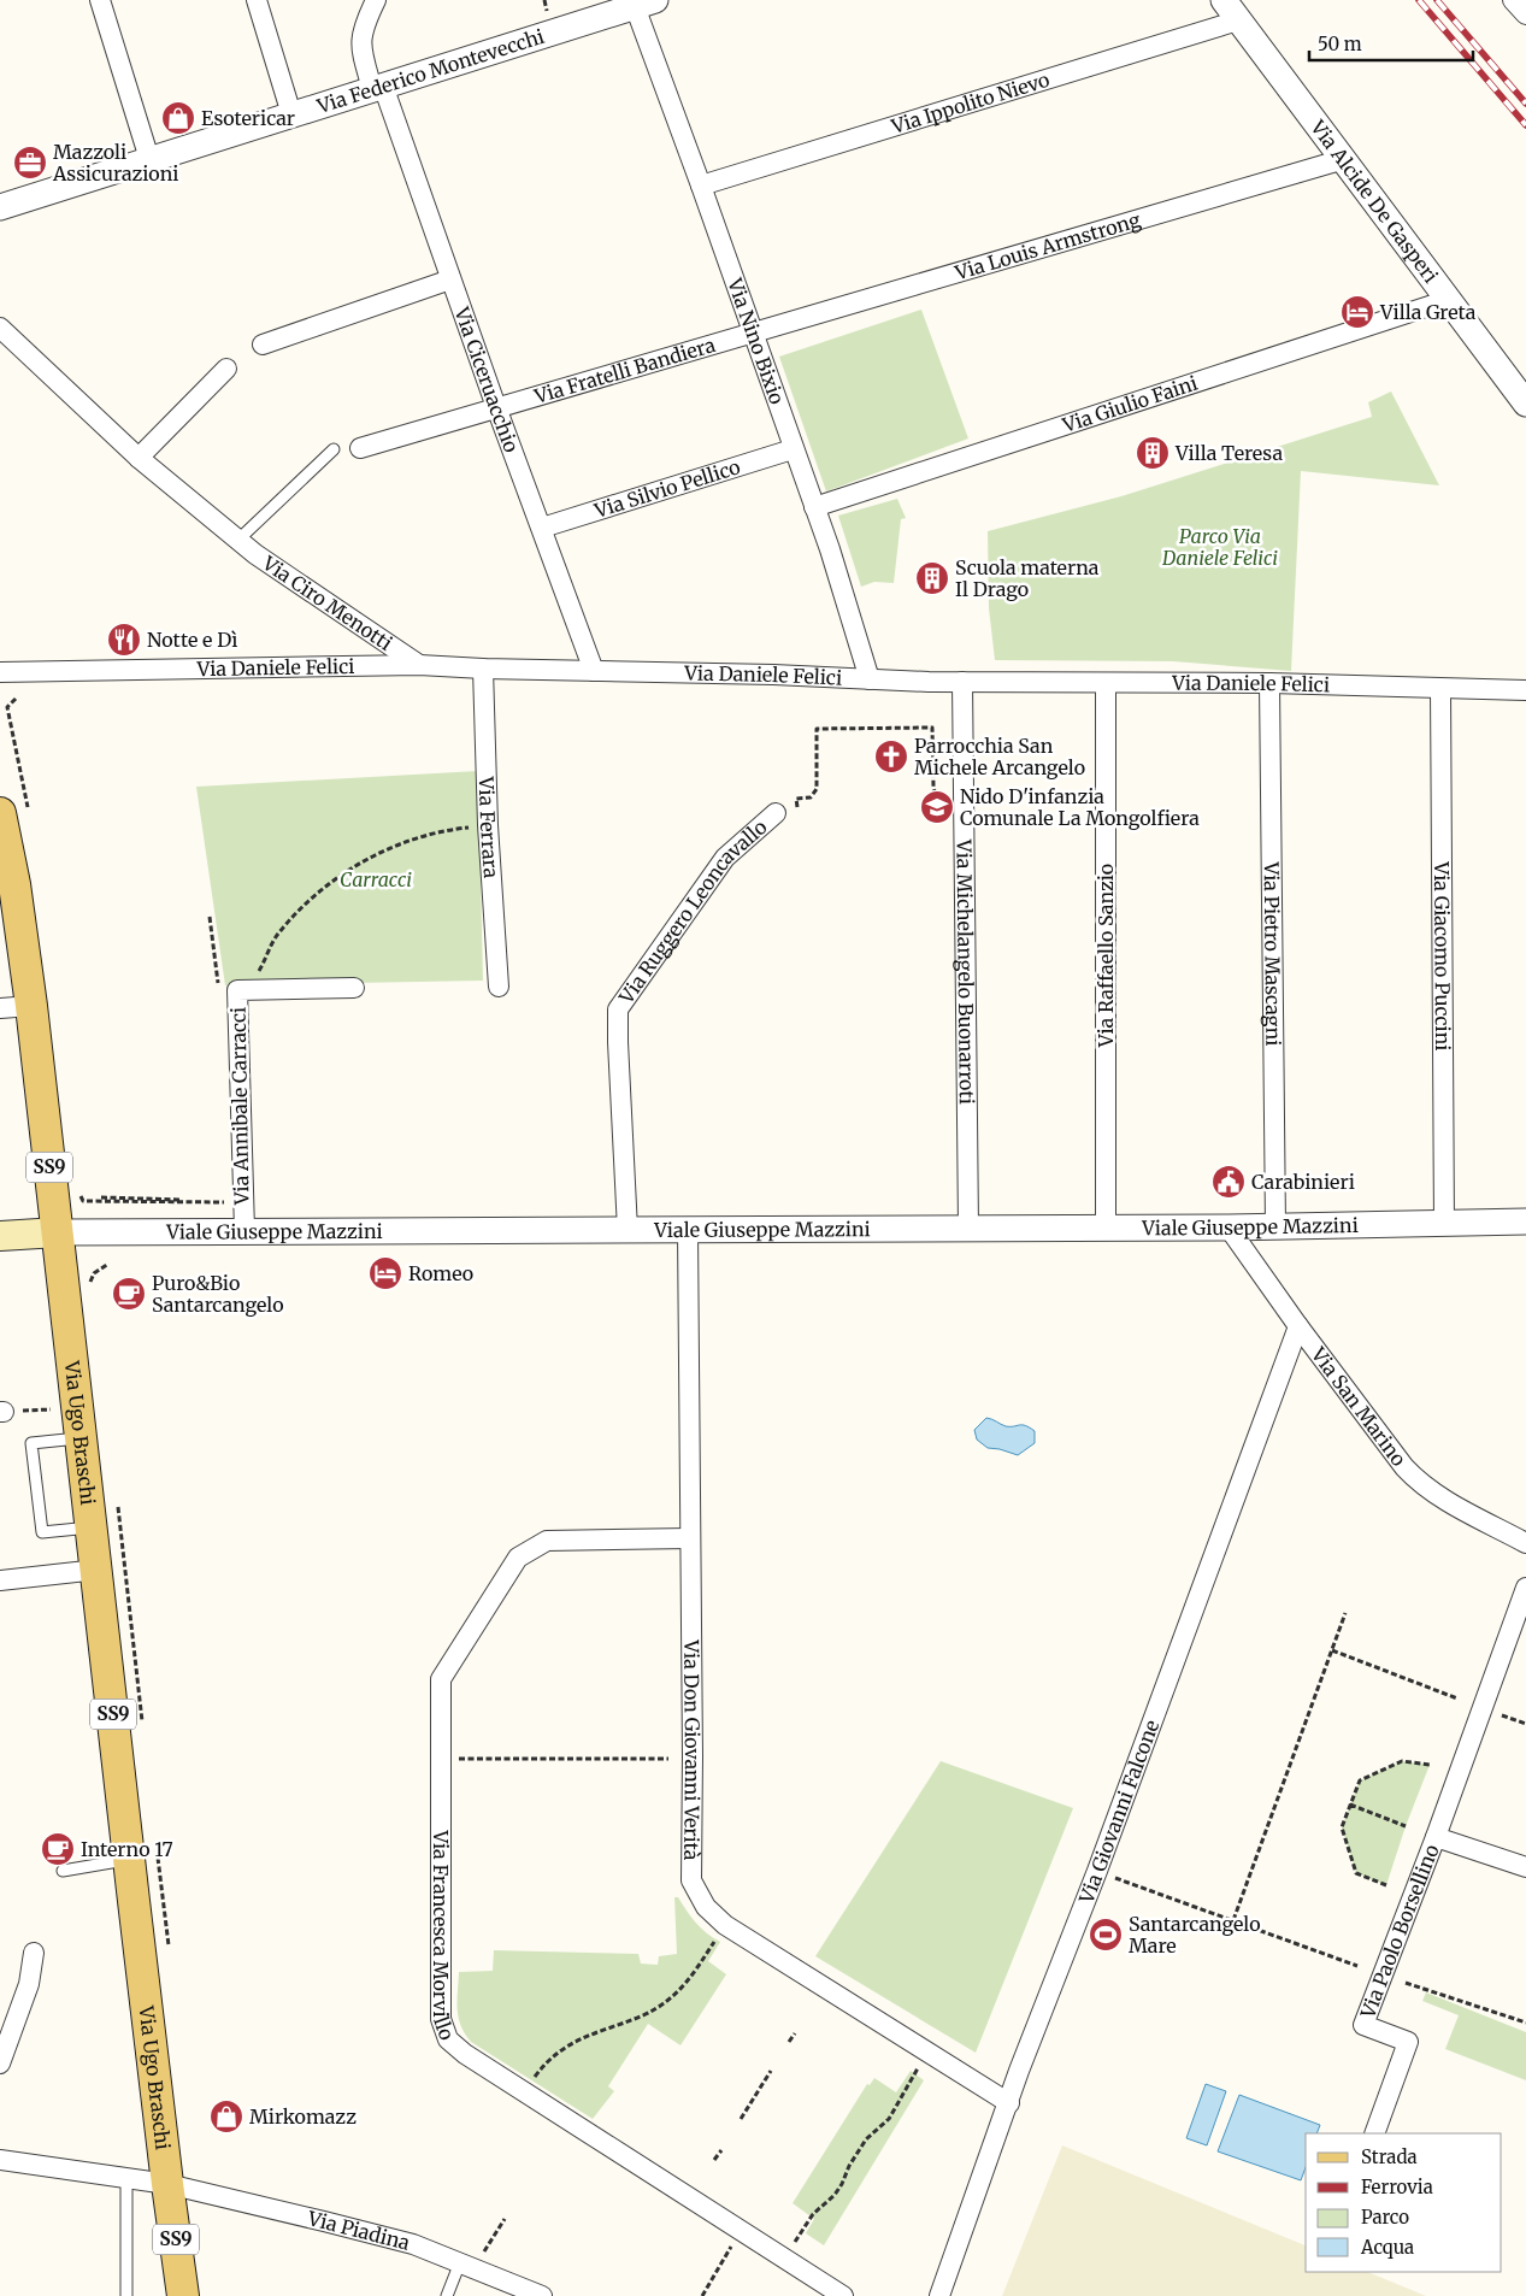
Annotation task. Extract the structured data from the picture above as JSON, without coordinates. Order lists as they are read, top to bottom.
{
  "streets": {
    "main road": ["SS9", "Viale Giuseppe Mazzini", "Via Ugo Braschi"],
    "street": [
      "Via Federico Montevecchi",
      "Via Ippolito Nievo",
      "Via Alcide De Gasperi",
      "Via Louis Armstrong",
      "Via Nino Bixio",
      "Via Fratelli Bandiera",
      "Via Ciceruacchio",
      "Via Giulio Faini",
      "Via Silvio Pellico",
      "Via Ciro Menotti",
      "Via Daniele Felici",
      "Via Ferrara",
      "Via Ruggero Leoncavallo",
      "Via Pietro Mascagni",
      "Via Raffaello Sanzio",
      "Via Giacomo Puccini",
      "Via Michelangelo Buonarroti",
      "Via Annibale Carracci",
      "Via San Marino",
      "Via Don Giovanni Verità",
      "Via Giovanni Falcone",
      "Via Paolo Borsellino",
      "Via Francesca Morvillo",
      "Via Piadina"
    ]
  },
  "crossings": [
    ["Via Federico Montevecchi", "Via Nino Bixio"],
    ["Via Federico Montevecchi", "Via Ciceruacchio"],
    ["Via Ippolito Nievo", "Via Alcide De Gasperi"],
    ["Via Ippolito Nievo", "Via Nino Bixio"],
    ["Via Alcide De Gasperi", "Via Louis Armstrong"],
    ["Via Alcide De Gasperi", "Via Giulio Faini"],
    ["Via Louis Armstrong", "Via Nino Bixio"],
    ["Via Louis Armstrong", "Via Fratelli Bandiera"],
    ["Via Nino Bixio", "Via Fratelli Bandiera"],
    ["Via Nino Bixio", "Via Giulio Faini"],
    ["Via Nino Bixio", "Via Silvio Pellico"],
    ["Via Nino Bixio", "Via Daniele Felici"],
    ["Via Fratelli Bandiera", "Via Ciceruacchio"],
    ["Via Ciceruacchio", "Via Silvio Pellico"],
    ["Via Ciceruacchio", "Via Daniele Felici"],
    ["Via Ciro Menotti", "Via Daniele Felici"],
    ["Via Daniele Felici", "Via Ferrara"],
    ["Via Daniele Felici", "Via Pietro Mascagni"],
    ["Via Daniele Felici", "Via Raffaello Sanzio"],
    ["Via Daniele Felici", "Via Giacomo Puccini"],
    ["Via Daniele Felici", "Via Michelangelo Buonarroti"],
    ["Via Ruggero Leoncavallo", "Viale Giuseppe Mazzini"],
    ["Via Pietro Mascagni", "Viale Giuseppe Mazzini"],
    ["Via Raffaello Sanzio", "Viale Giuseppe Mazzini"],
    ["Via Giacomo Puccini", "Viale Giuseppe Mazzini"],
    ["Via Michelangelo Buonarroti", "Viale Giuseppe Mazzini"],
    ["Via Annibale Carracci", "Viale Giuseppe Mazzini"],
    ["Viale Giuseppe Mazzini", "Via San Marino"],
    ["Viale Giuseppe Mazzini", "Via Ugo Braschi"],
    ["Viale Giuseppe Mazzini", "Via Don Giovanni Verità"],
    ["Via San Marino", "Via Giovanni Falcone"],
    ["Via Ugo Braschi", "Via Piadina"],
    ["Via Don Giovanni Verità", "Via Giovanni Falcone"],
    ["Via Don Giovanni Verità", "Via Francesca Morvillo"]
  ],
  "parks": ["Parco Via Daniele Felici", "Carracci"],
  "places": {
    "shop": ["Esotericar", "Mirkomazz"],
    "office": ["Mazzoli Assicurazioni"],
    "hotel": ["Villa Greta", "Romeo"],
    "building": ["Villa Teresa", "Scuola materna Il Drago"],
    "restaurant": ["Notte e Dì"],
    "church": ["Parrocchia San Michele Arcangelo"],
    "school or university": ["Nido D'infanzia Comunale La Mongolfiera"],
    "public building": ["Carabinieri"],
    "cafe": ["Puro&Bio Santarcangelo", "Interno 17"],
    "sports": ["Santarcangelo Mare"]
  },
  "legend": [
    "Strada",
    "Ferrovia",
    "Parco",
    "Acqua"
  ],
  "scale_bar": "50 m"
}
